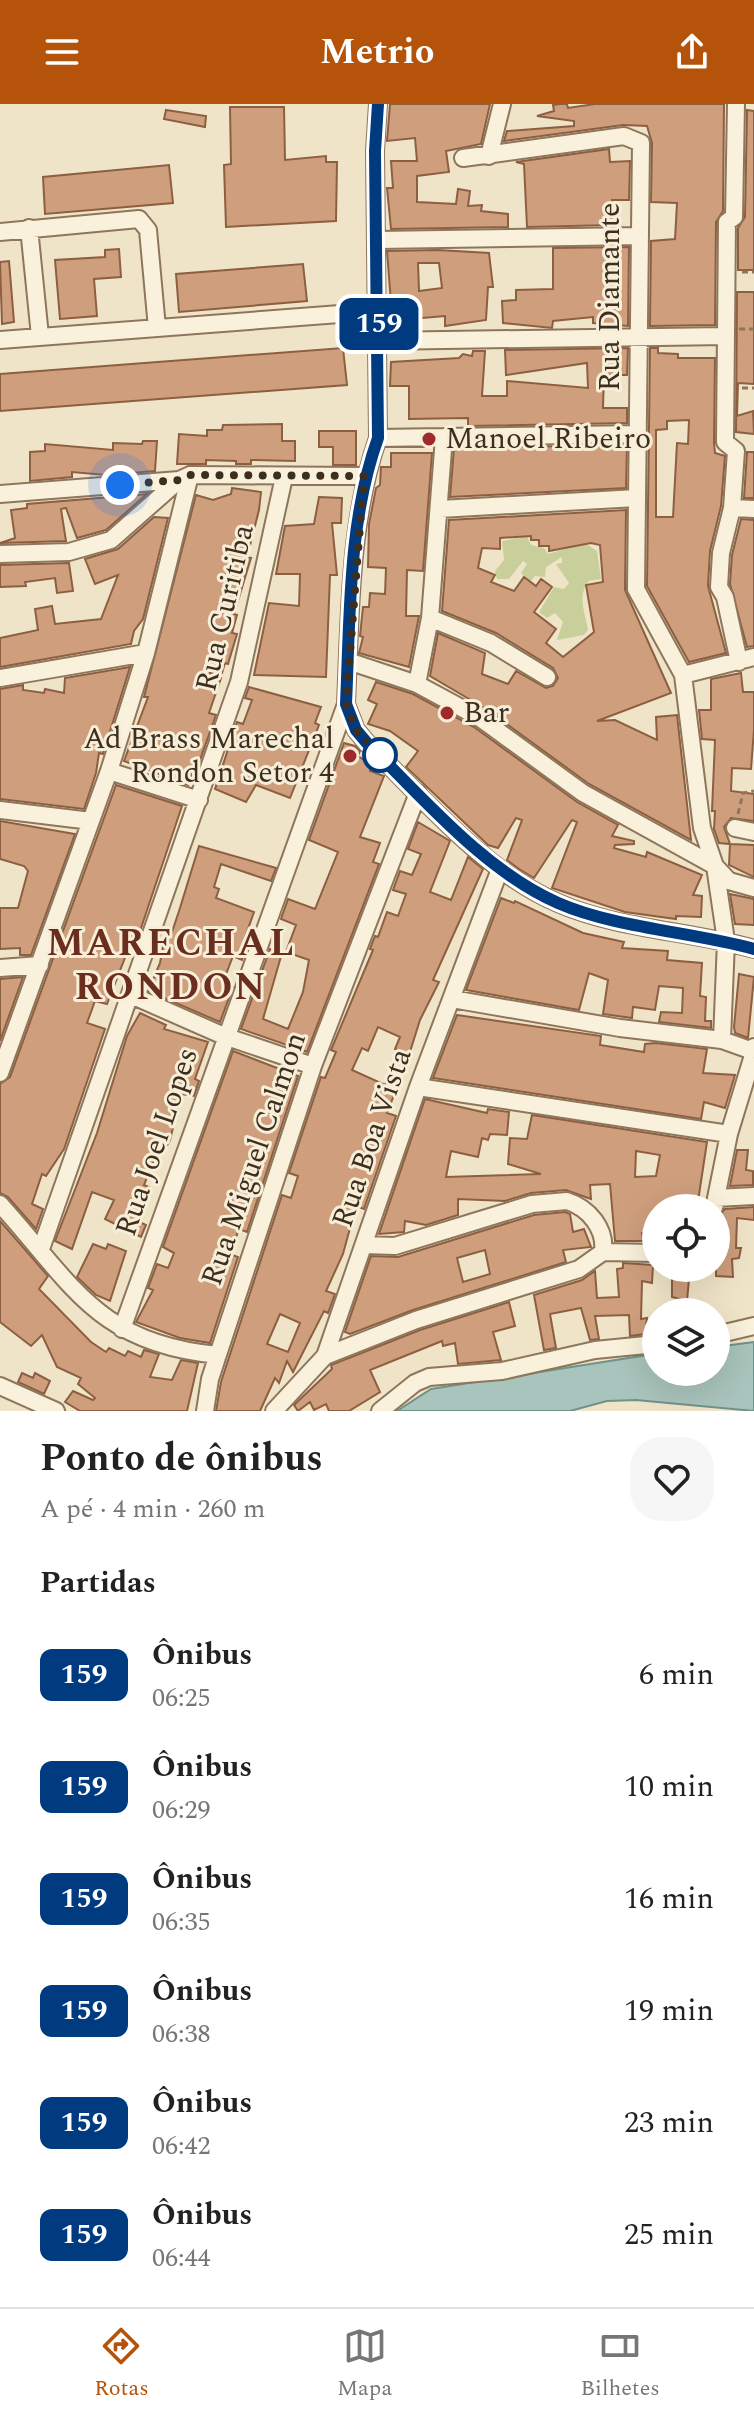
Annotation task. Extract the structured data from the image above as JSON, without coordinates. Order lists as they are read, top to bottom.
{
  "streets": {
    "street": [
      "Rua Diamante",
      "Rua Curitiba",
      "Rua Boa Vista",
      "Rua Joel Lopes",
      "Rua Miguel Calmon"
    ]
  },
  "districts": ["MARECHAL RONDON"],
  "places": ["Manoel Ribeiro", "Bar", "Ad Brass Marechal Rondon Setor 4"],
  "lines": ["bus line 159"],
  "page": {
    "header": "Metrio",
    "on_map": "159",
    "heading": [
      ["Ponto de ônibus", "A pé · 4 min · 260 m"],
      "Partidas"
    ],
    "list": [
      {
        "mark": "159",
        "name": "Ônibus",
        "note": "06:25",
        "value": "6 min"
      },
      {
        "mark": "159",
        "name": "Ônibus",
        "note": "06:29",
        "value": "10 min"
      },
      {
        "mark": "159",
        "name": "Ônibus",
        "note": "06:35",
        "value": "16 min"
      },
      {
        "mark": "159",
        "name": "Ônibus",
        "note": "06:38",
        "value": "19 min"
      },
      {
        "mark": "159",
        "name": "Ônibus",
        "note": "06:42",
        "value": "23 min"
      },
      {
        "mark": "159",
        "name": "Ônibus",
        "note": "06:44",
        "value": "25 min"
      }
    ],
    "tabs": ["Rotas", "Mapa", "Bilhetes"]
  }
}
